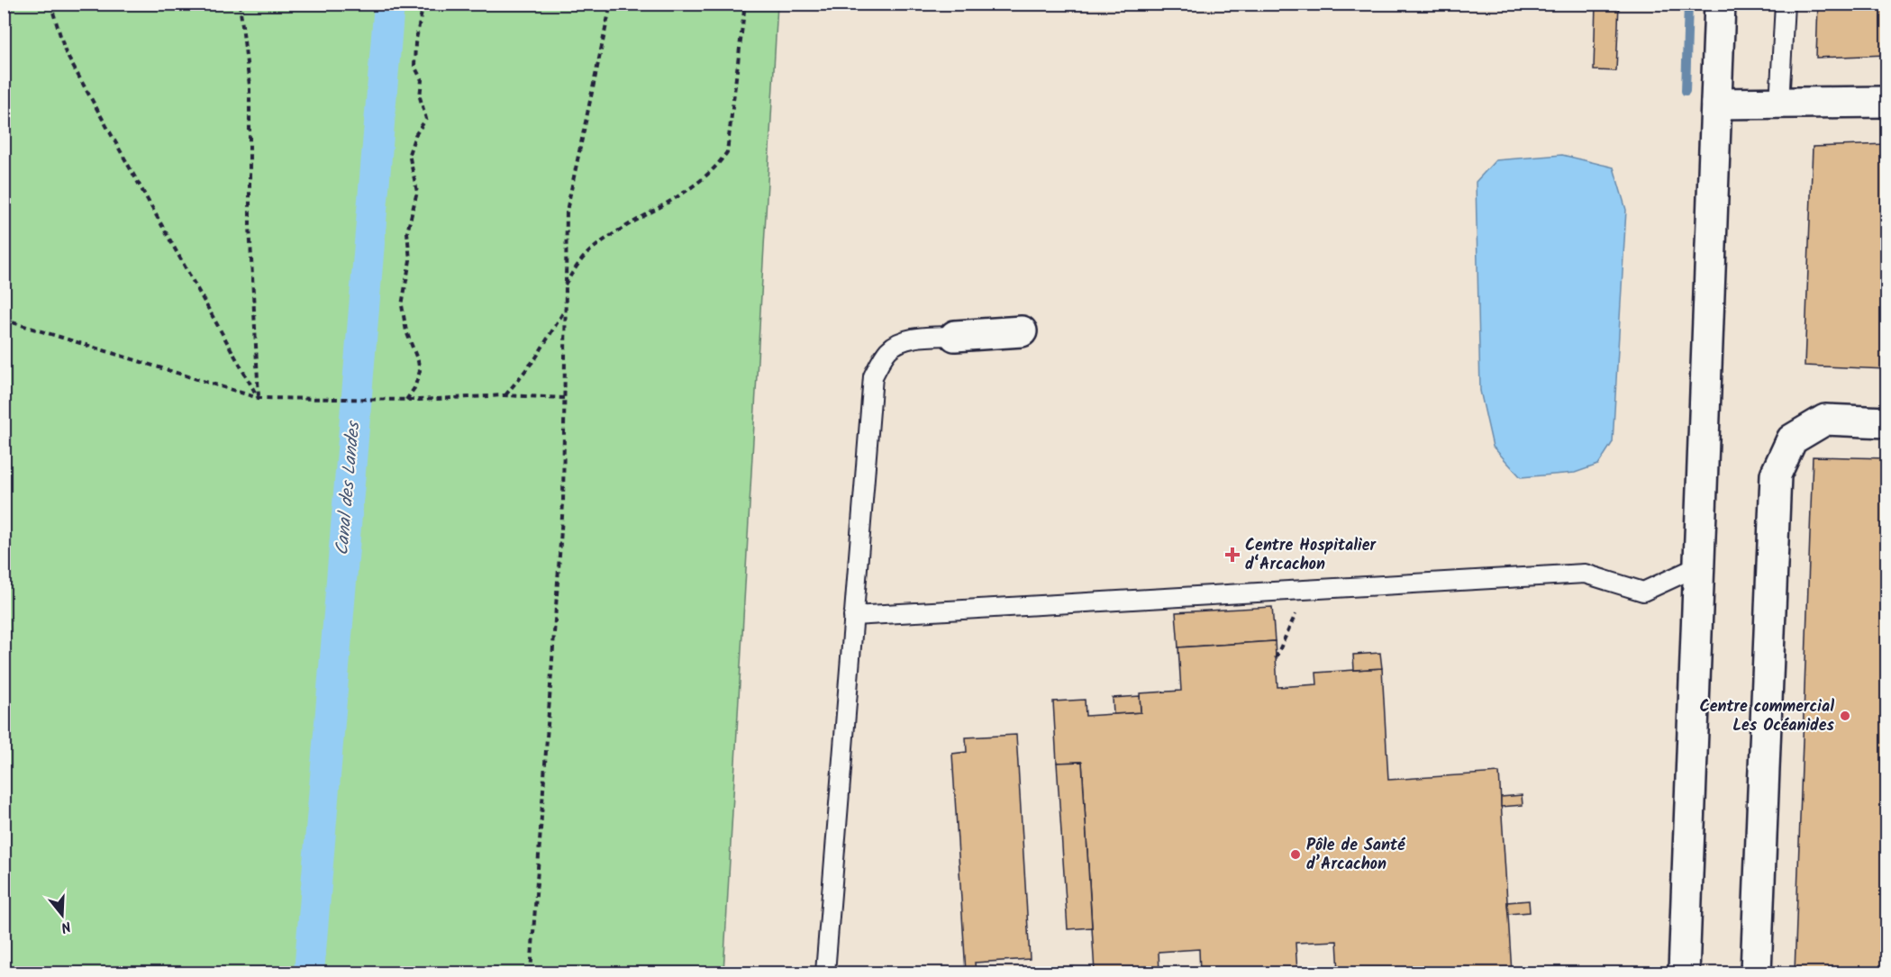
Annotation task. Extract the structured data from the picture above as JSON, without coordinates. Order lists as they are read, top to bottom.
{
  "water": ["Canal des Landes"],
  "places": {
    "health": ["Centre Hospitalier d‘Arcachon"],
    "other": ["Centre commercial Les Océanides", "Pôle de Santé d’Arcachon"]
  },
  "north": "bottom"
}
